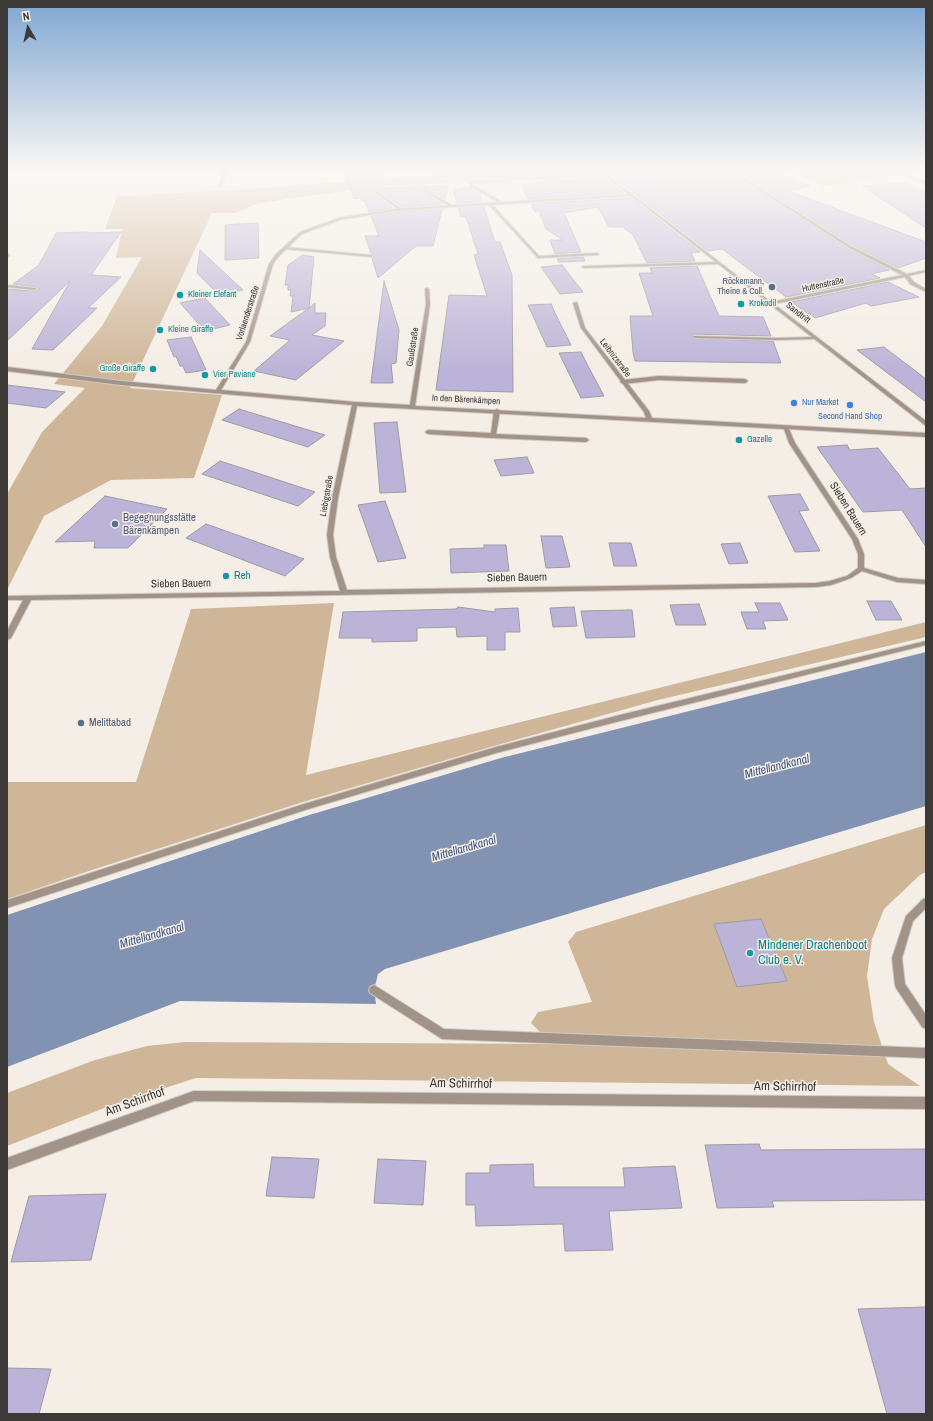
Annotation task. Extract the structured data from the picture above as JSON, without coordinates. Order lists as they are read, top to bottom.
{
  "streets": {
    "street": [
      "Huttenstraße",
      "Vorlaenderstraße",
      "Sandtrift",
      "Gaußstraße",
      "Leibnizstraße",
      "In den Bärenkämpen",
      "Liebigstraße",
      "Sieben Bauern",
      "Am Schirrhof"
    ]
  },
  "crossings": [
    ["Huttenstraße", "Sandtrift"],
    ["Vorlaenderstraße", "In den Bärenkämpen"],
    ["Gaußstraße", "In den Bärenkämpen"],
    ["Leibnizstraße", "In den Bärenkämpen"],
    ["In den Bärenkämpen", "Liebigstraße"],
    ["In den Bärenkämpen", "Sieben Bauern"],
    ["Liebigstraße", "Sieben Bauern"]
  ],
  "water": ["Mittellandkanal"],
  "places": [
    "Röckemann, Theine & Coll.",
    "Kleiner Elefant",
    "Krokodil",
    "Kleine Giraffe",
    "Große Giraffe",
    "Vier Paviane",
    "Nur Market",
    "Second Hand Shop",
    "Gazelle",
    "Begegnungsstätte Bärenkämpen",
    "Reh",
    "Melittabad",
    "Mindener Drachenboot Club e. V."
  ],
  "north": "top"
}
